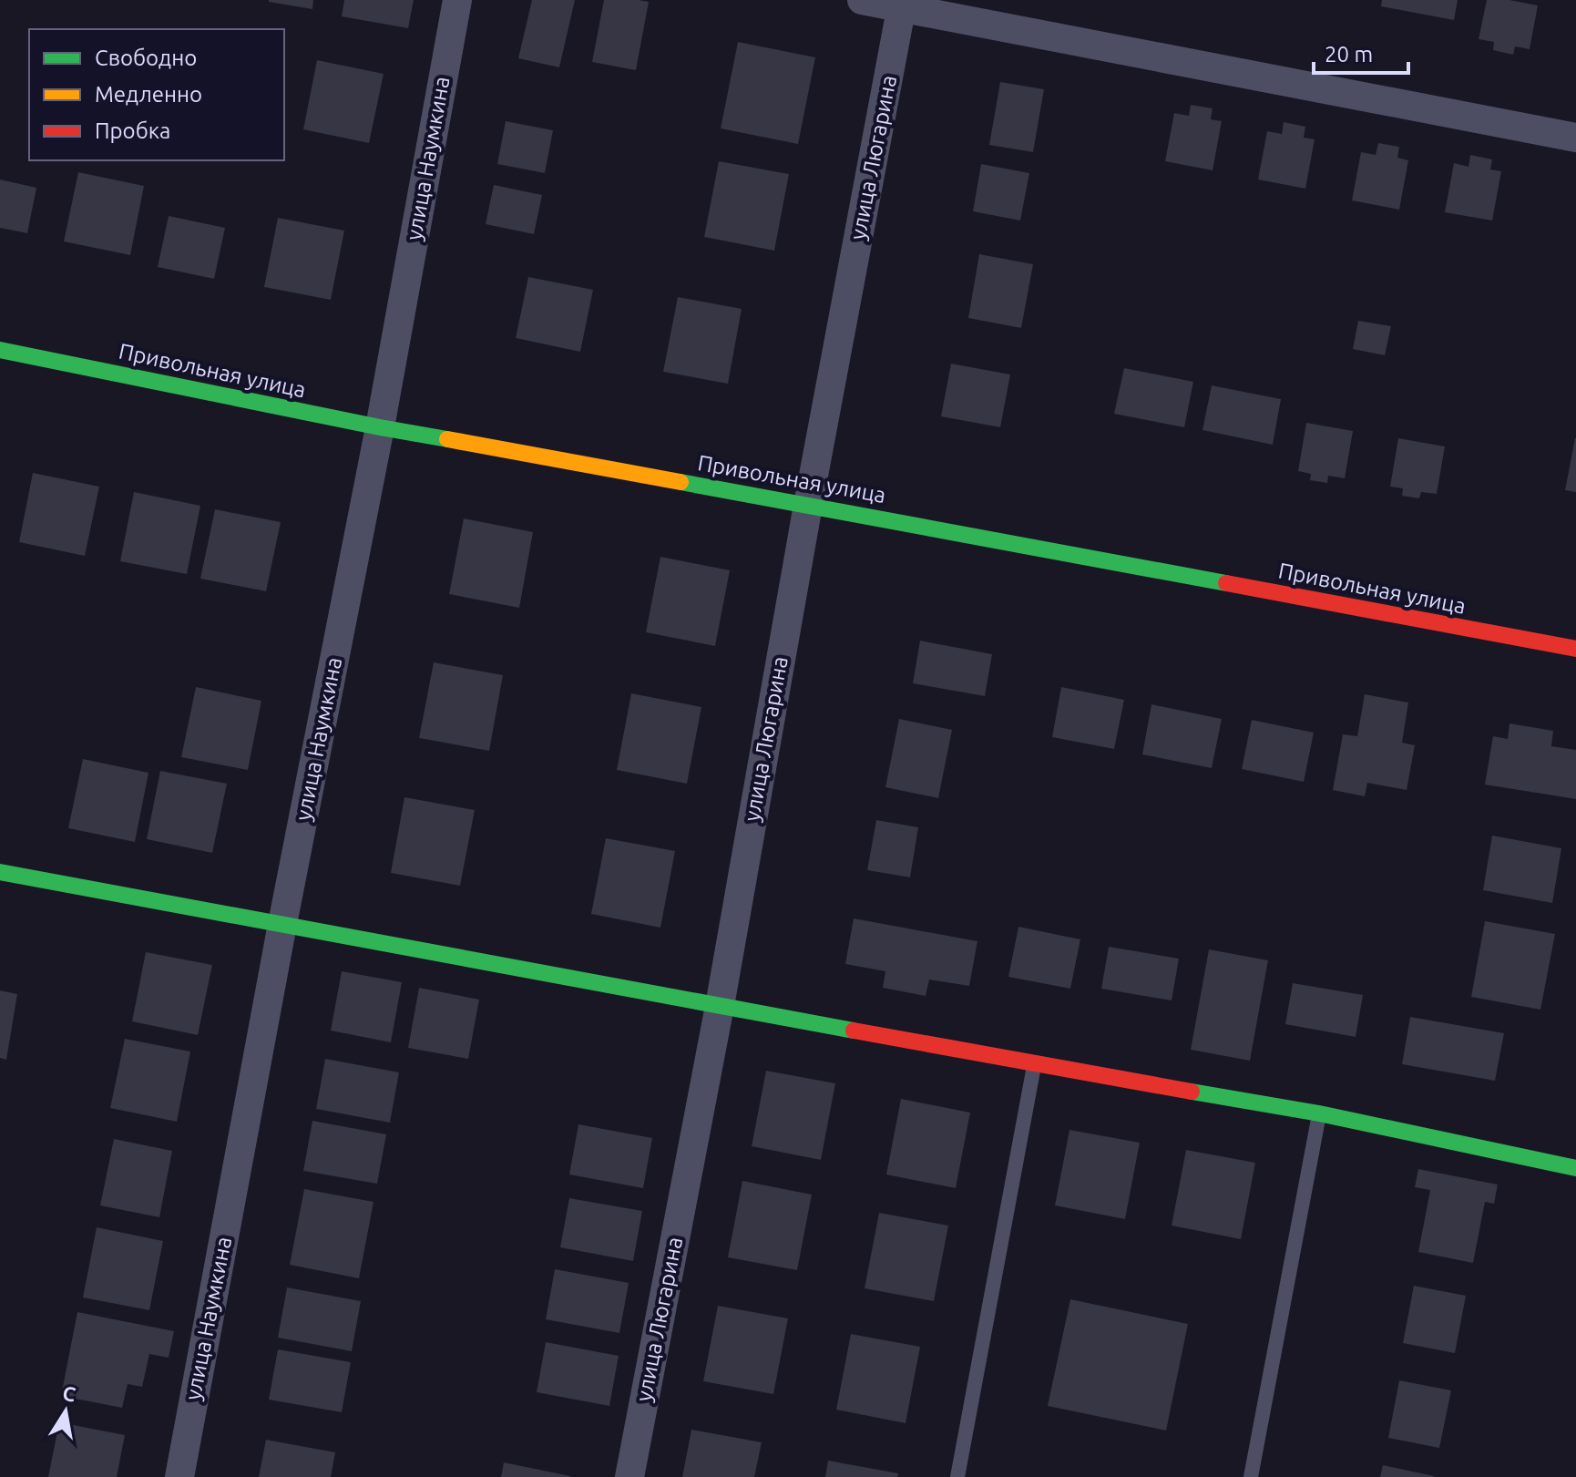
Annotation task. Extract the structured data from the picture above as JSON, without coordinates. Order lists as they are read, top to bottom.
{
  "streets": {
    "street": ["улица Люгарина", "улица Наумкина", "Привольная улица"]
  },
  "crossings": [
    ["улица Люгарина", "Привольная улица"],
    ["улица Наумкина", "Привольная улица"]
  ],
  "legend": ["Свободно", "Медленно", "Пробка"],
  "scale_bar": "20 m",
  "north": "top"
}
